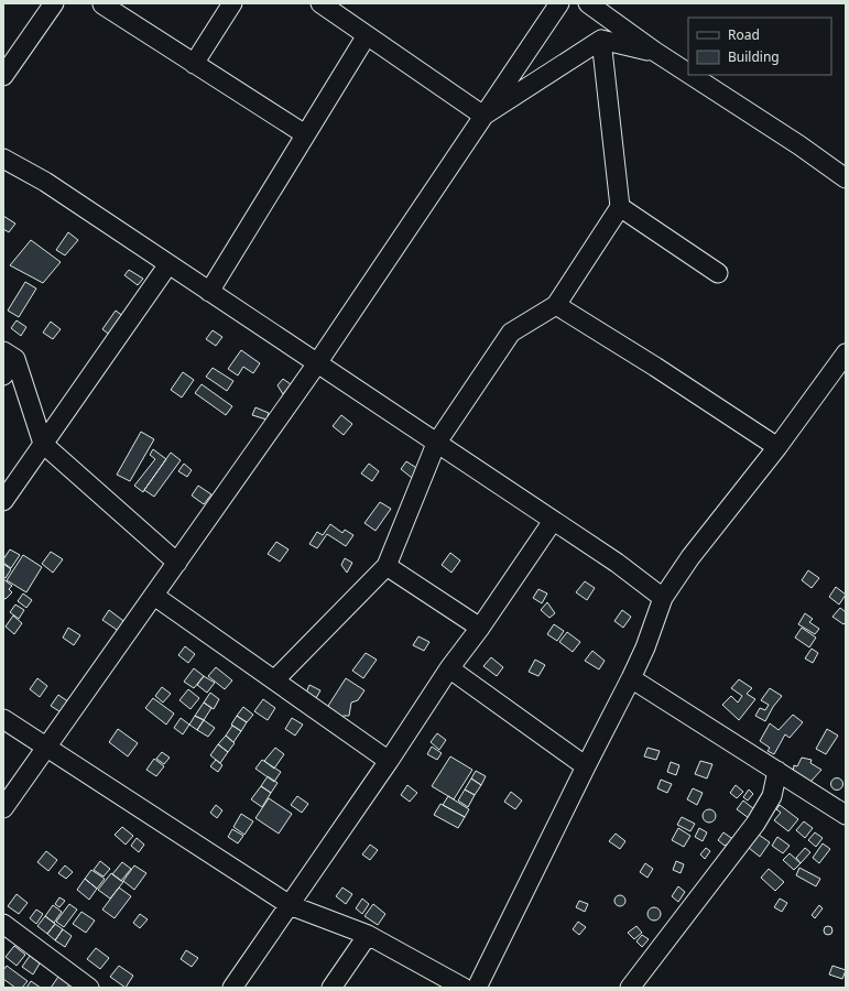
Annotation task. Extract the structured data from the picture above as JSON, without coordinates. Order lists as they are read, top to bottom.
{
  "legend": ["Road", "Building"]
}
